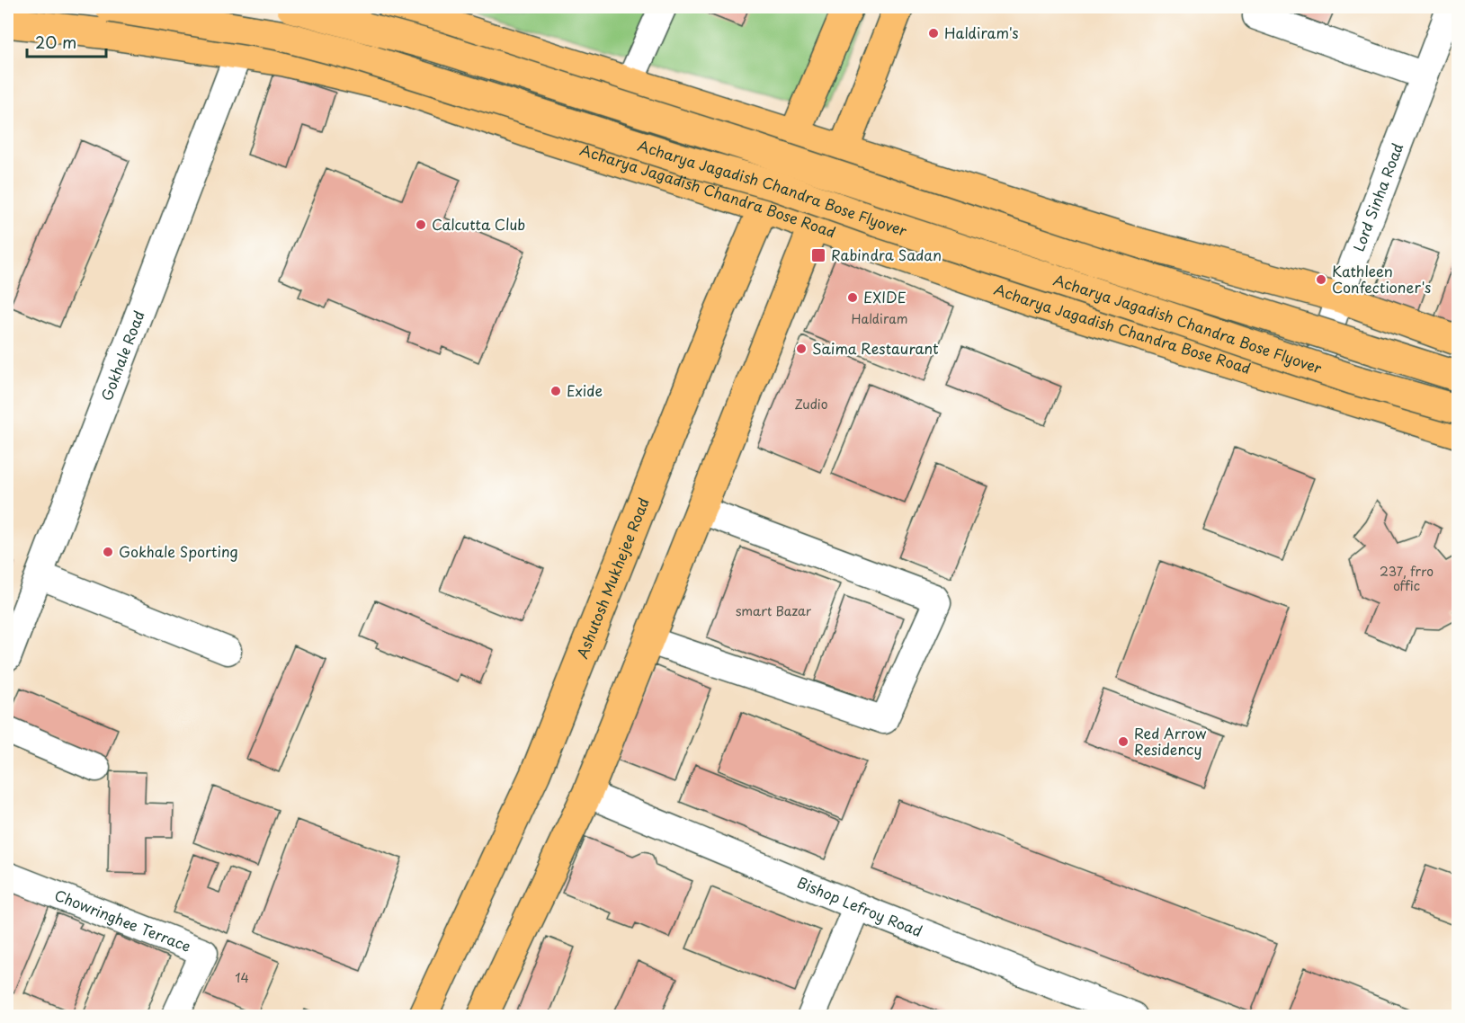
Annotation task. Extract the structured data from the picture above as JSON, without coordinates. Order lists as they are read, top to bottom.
{
  "streets": {
    "main road": ["Acharya Jagadish Chandra Bose Flyover", "Acharya Jagadish Chandra Bose Road", "Ashutosh Mukhejee Road"],
    "street": [
      "Lord Sinha Road",
      "Gokhale Road",
      "Bishop Lefroy Road",
      "Chowringhee Terrace"
    ]
  },
  "crossings": [
    ["Acharya Jagadish Chandra Bose Road", "Lord Sinha Road"],
    ["Acharya Jagadish Chandra Bose Road", "Gokhale Road"],
    ["Acharya Jagadish Chandra Bose Road", "Ashutosh Mukhejee Road"]
  ],
  "places": {
    "other": [
      "Haldiram's",
      "Calcutta Club",
      "Kathleen Confectioner's",
      "EXIDE",
      "Saima Restaurant",
      "Exide",
      "Gokhale Sporting",
      "Red Arrow Residency"
    ],
    "transit": ["Rabindra Sadan"]
  },
  "house_numbers": [
    "Haldiram",
    "Zudio",
    "237, frro offic",
    "smart Bazar",
    "14"
  ],
  "scale_bar": "20 m"
}
